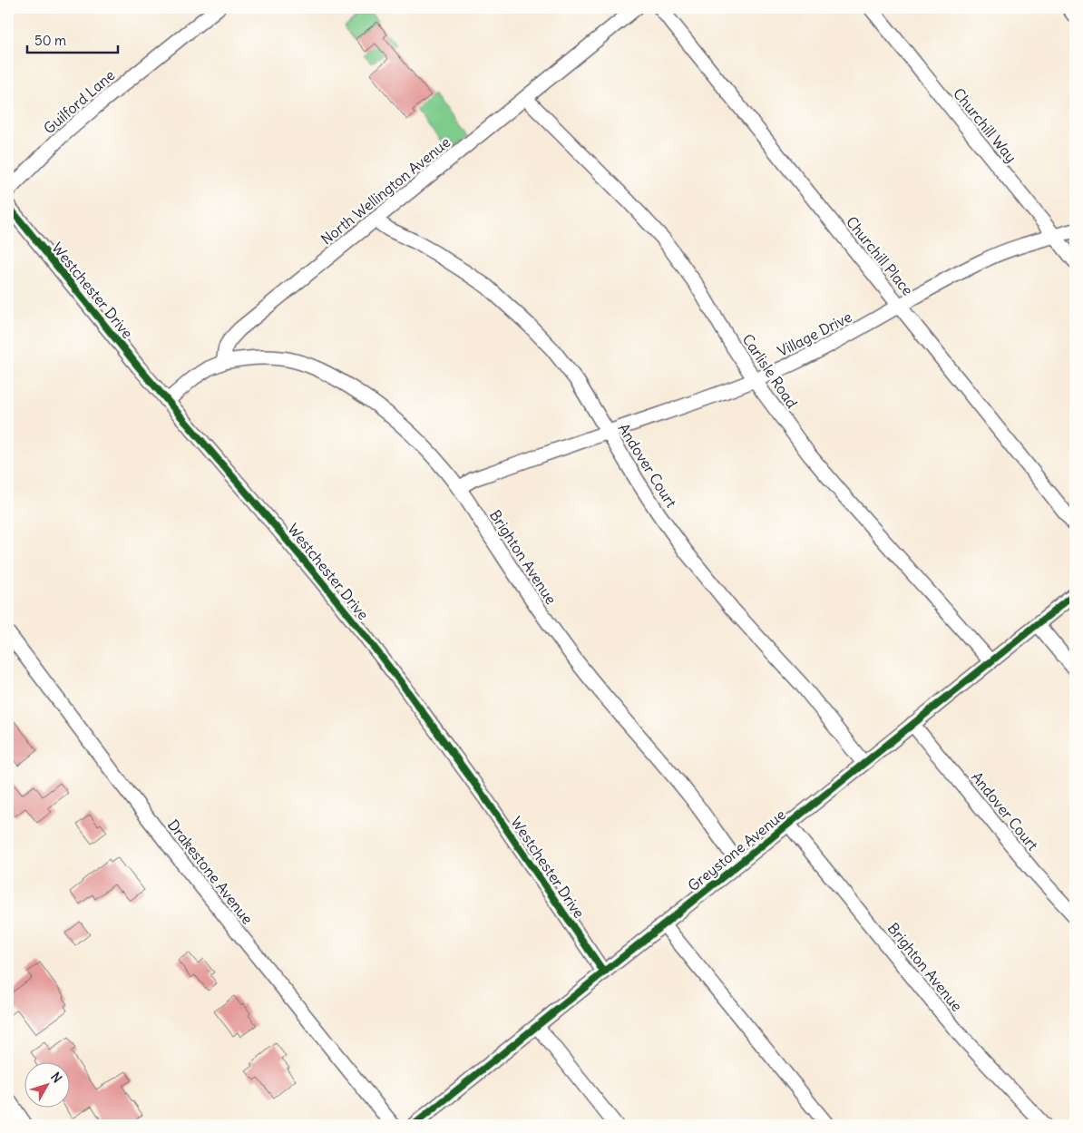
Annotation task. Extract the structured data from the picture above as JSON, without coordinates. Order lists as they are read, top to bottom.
{
  "streets": {
    "street": [
      "Guilford Lane",
      "Churchill Way",
      "North Wellington Avenue",
      "Churchill Place",
      "Westchester Drive",
      "Village Drive",
      "Carlisle Road",
      "Andover Court",
      "Brighton Avenue",
      "Greystone Avenue",
      "Drakestone Avenue"
    ]
  },
  "crossings": [
    ["Churchill Way", "Village Drive"],
    ["North Wellington Avenue", "Carlisle Road"],
    ["North Wellington Avenue", "Andover Court"],
    ["North Wellington Avenue", "Brighton Avenue"],
    ["Churchill Place", "Village Drive"],
    ["Westchester Drive", "Greystone Avenue"],
    ["Village Drive", "Carlisle Road"],
    ["Village Drive", "Andover Court"],
    ["Village Drive", "Brighton Avenue"],
    ["Carlisle Road", "Greystone Avenue"],
    ["Andover Court", "Greystone Avenue"],
    ["Brighton Avenue", "Greystone Avenue"]
  ],
  "scale_bar": "50 m",
  "north": "top right"
}
